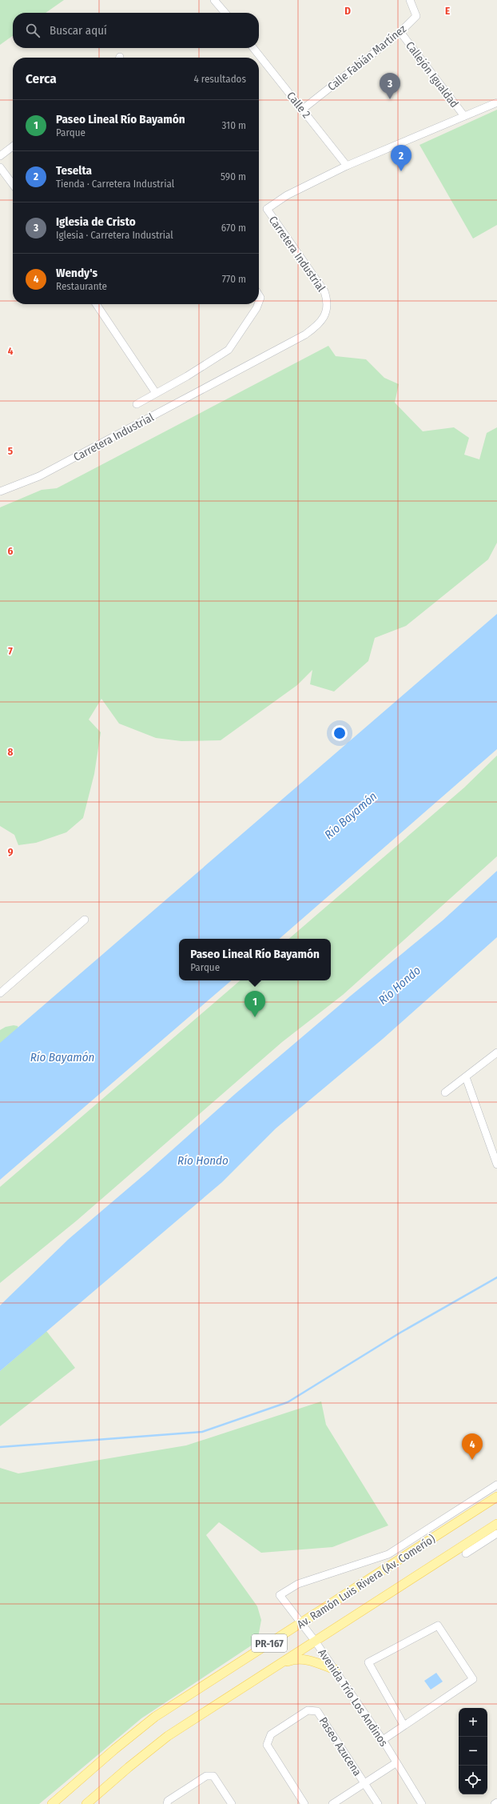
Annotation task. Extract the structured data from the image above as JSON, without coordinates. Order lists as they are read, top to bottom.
{
  "streets": {
    "main road": ["Av. Ramón Luis Rivera (Av. Comerío)", "PR-167"],
    "street": [
      "Calle Fabián Martínez",
      "Callejón Igualdad",
      "Calle 2",
      "Carretera Industrial",
      "Avenida Trío Los Andinos",
      "Paseo Azucena"
    ]
  },
  "crossings": [
    ["Calle Fabián Martínez", "Callejón Igualdad"],
    ["Calle Fabián Martínez", "Calle 2"],
    ["Callejón Igualdad", "Carretera Industrial"],
    ["Calle 2", "Carretera Industrial"],
    ["Av. Ramón Luis Rivera (Av. Comerío)", "Avenida Trío Los Andinos"]
  ],
  "water": ["Río Bayamón", "Río Hondo"],
  "page": {
    "search": "Buscar aquí",
    "heading": ["Cerca", "4 resultados"],
    "pins": [
      "3",
      "2",
      "1",
      "4"
    ],
    "list": [
      {
        "mark": "1",
        "name": "Paseo Lineal Río Bayamón",
        "note": "Parque",
        "value": "310 m"
      },
      {
        "mark": "2",
        "name": "Teselta",
        "note": "Tienda · Carretera Industrial",
        "value": "590 m"
      },
      {
        "mark": "3",
        "name": "Iglesia de Cristo",
        "note": "Iglesia · Carretera Industrial",
        "value": "670 m"
      },
      {
        "mark": "4",
        "name": "Wendy's",
        "note": "Restaurante",
        "value": "770 m"
      }
    ],
    "popup": ["Paseo Lineal Río Bayamón", "Parque"],
    "map_buttons": ["+", "−"]
  },
  "grid": {
    "columns": ["D", "E"],
    "rows": [
      "4",
      "5",
      "6",
      "7",
      "8",
      "9"
    ]
  }
}
